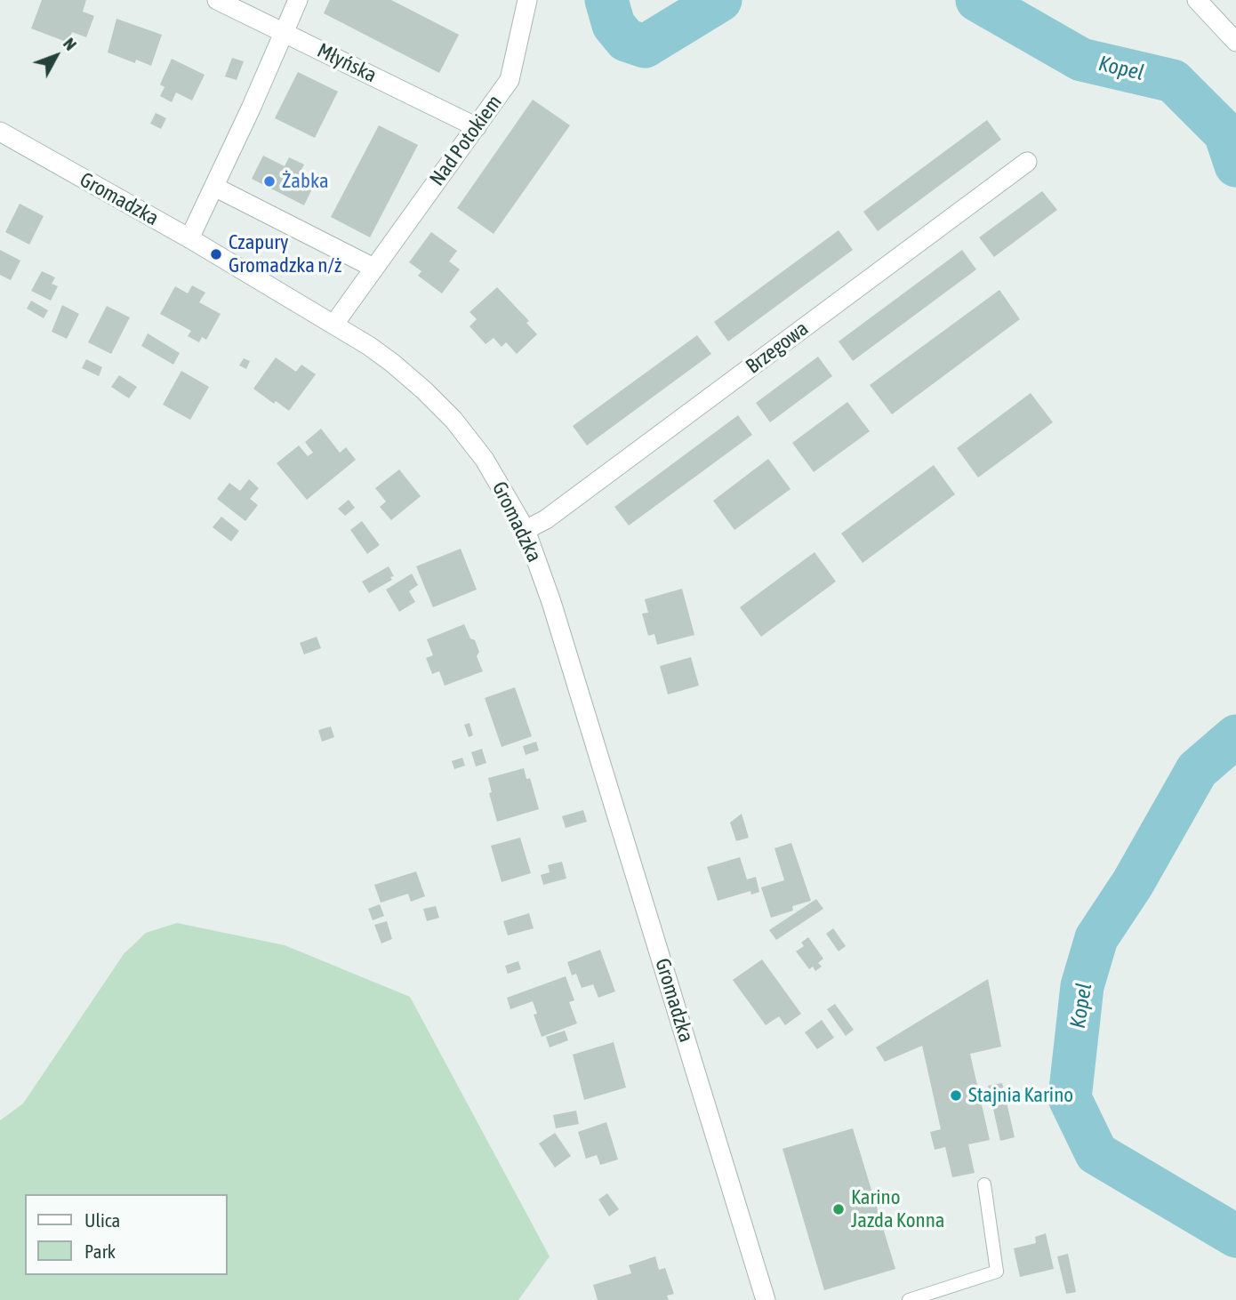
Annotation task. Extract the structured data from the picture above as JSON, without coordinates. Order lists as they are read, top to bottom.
{
  "streets": {
    "street": [
      "Młyńska",
      "Nad Potokiem",
      "Gromadzka",
      "Brzegowa"
    ]
  },
  "crossings": [
    ["Młyńska", "Nad Potokiem"],
    ["Nad Potokiem", "Gromadzka"],
    ["Gromadzka", "Brzegowa"]
  ],
  "water": ["Kopel"],
  "places": [
    "Żabka",
    "Czapury Gromadzka n/ż",
    "Stajnia Karino",
    "Karino Jazda Konna"
  ],
  "legend": ["Ulica", "Park"],
  "north": "top right"
}
